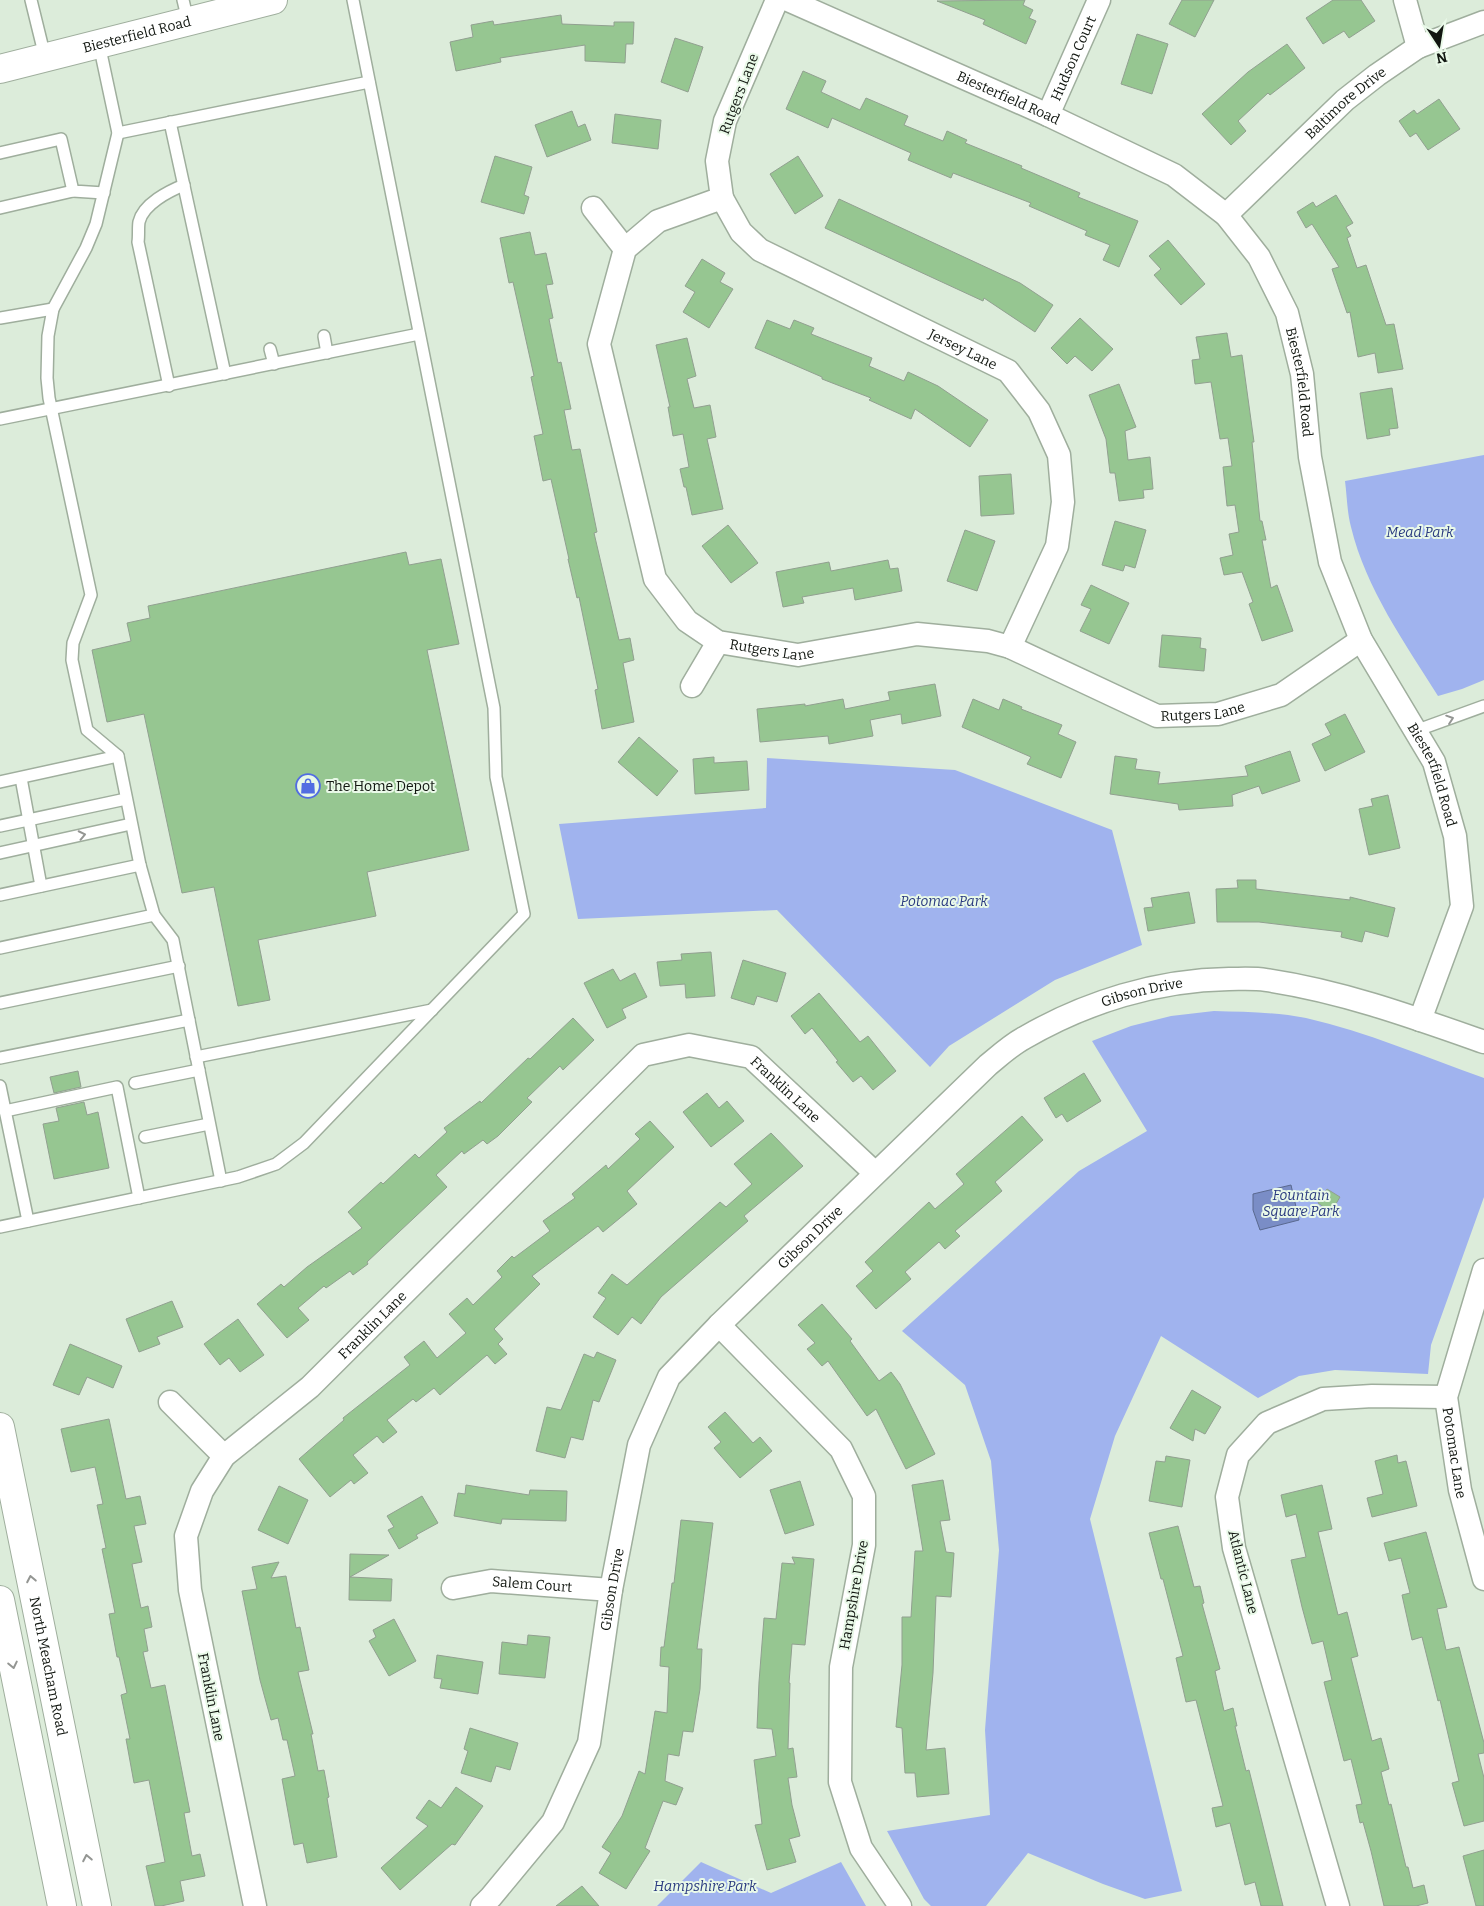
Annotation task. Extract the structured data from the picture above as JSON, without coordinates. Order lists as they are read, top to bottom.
{
  "streets": {
    "main road": ["Biesterfield Road", "North Meacham Road"],
    "street": [
      "Hudson Court",
      "Rutgers Lane",
      "Baltimore Drive",
      "Jersey Lane",
      "Gibson Drive",
      "Franklin Lane",
      "Potomac Lane",
      "Atlantic Lane",
      "Salem Court",
      "Hampshire Drive"
    ]
  },
  "crossings": [
    ["Biesterfield Road", "Hudson Court"],
    ["Biesterfield Road", "Rutgers Lane"],
    ["Biesterfield Road", "Baltimore Drive"],
    ["Biesterfield Road", "Gibson Drive"],
    ["Rutgers Lane", "Jersey Lane"],
    ["Gibson Drive", "Franklin Lane"],
    ["Gibson Drive", "Salem Court"],
    ["Gibson Drive", "Hampshire Drive"],
    ["Potomac Lane", "Atlantic Lane"]
  ],
  "parks": [
    "Mead Park",
    "Potomac Park",
    "Fountain Square Park",
    "Hampshire Park"
  ],
  "places": {
    "shop": ["The Home Depot"]
  },
  "north": "bottom"
}
